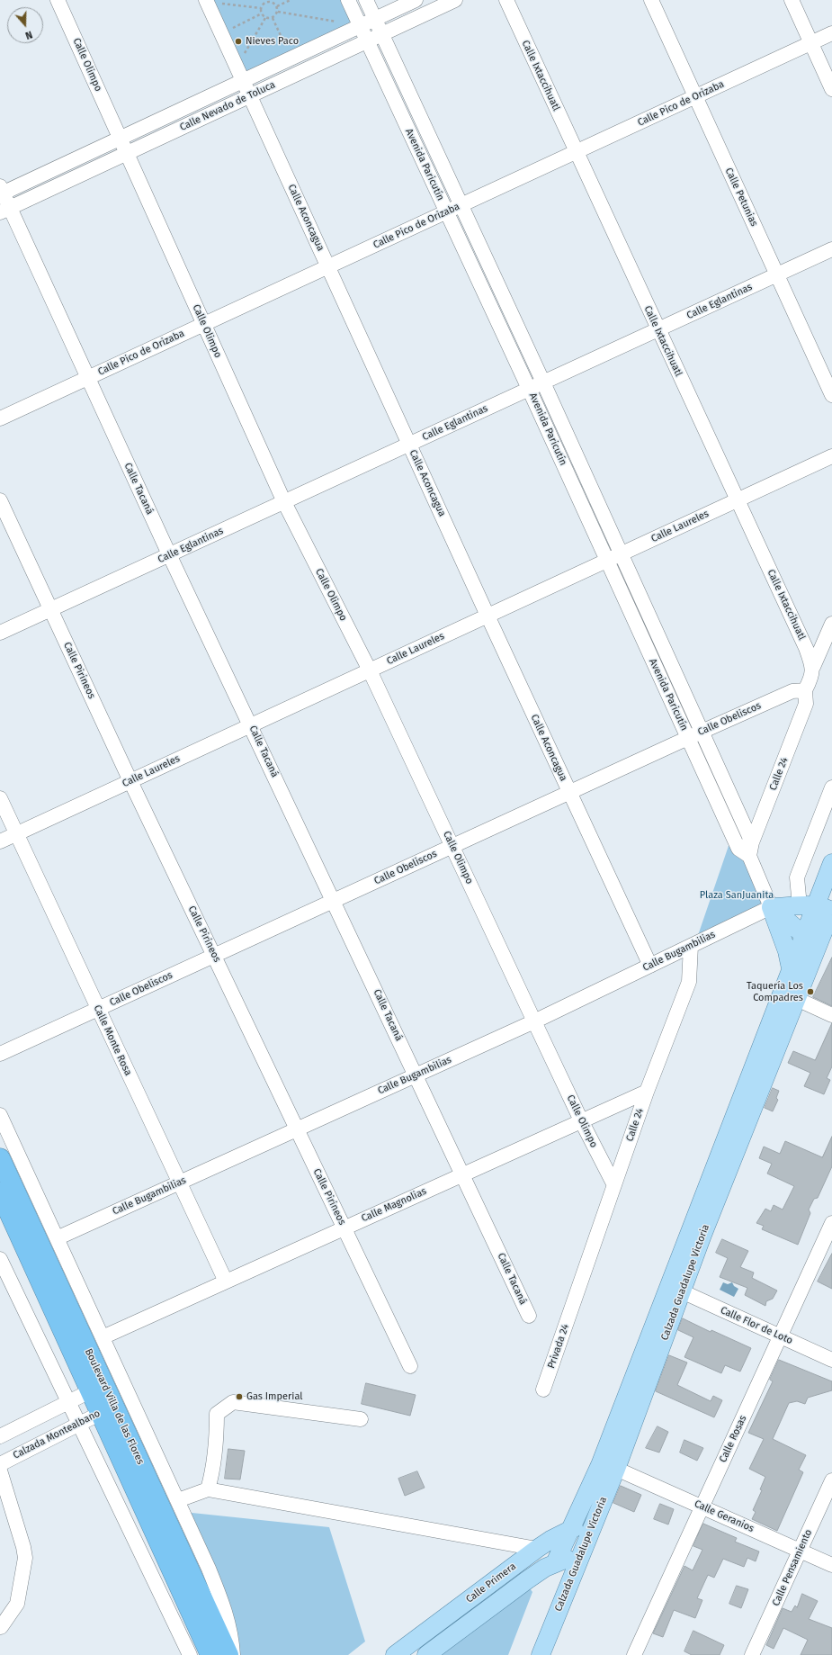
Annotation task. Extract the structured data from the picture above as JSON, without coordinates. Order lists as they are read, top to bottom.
{
  "streets": {
    "highway": ["Boulevard Villa de las Flores"],
    "main road": ["Calzada Guadalupe Victoria", "Calle Primera"],
    "street": [
      "Calle Olimpo",
      "Calle Ixtaccihuatl",
      "Calle Pico de Orizaba",
      "Calle Nevado de Toluca",
      "Avenida Paricutín",
      "Calle Petunias",
      "Calle Aconcagua",
      "Calle Eglantinas",
      "Calle Tacaná",
      "Calle Laureles",
      "Calle Pirineos",
      "Calle Obeliscos",
      "Calle 24",
      "Calle Bugambilias",
      "Calle Monte Rosa",
      "Calle Magnolias",
      "Calle Flor de Loto",
      "Privada 24",
      "Calzada Montealbano",
      "Calle Rosas",
      "Calle Geranios",
      "Calle Pensamiento"
    ]
  },
  "crossings": [
    ["Calle Olimpo", "Calle Pico de Orizaba"],
    ["Calle Olimpo", "Calle Nevado de Toluca"],
    ["Calle Olimpo", "Calle Eglantinas"],
    ["Calle Olimpo", "Calle Laureles"],
    ["Calle Olimpo", "Calle Obeliscos"],
    ["Calle Olimpo", "Calle 24"],
    ["Calle Olimpo", "Calle Bugambilias"],
    ["Calle Olimpo", "Calle Magnolias"],
    ["Calle Ixtaccihuatl", "Calle Pico de Orizaba"],
    ["Calle Ixtaccihuatl", "Calle Eglantinas"],
    ["Calle Ixtaccihuatl", "Calle Laureles"],
    ["Calle Pico de Orizaba", "Avenida Paricutín"],
    ["Calle Pico de Orizaba", "Calle Petunias"],
    ["Calle Pico de Orizaba", "Calle Aconcagua"],
    ["Calle Pico de Orizaba", "Calle Tacaná"],
    ["Calle Nevado de Toluca", "Avenida Paricutín"],
    ["Calle Nevado de Toluca", "Calle Aconcagua"],
    ["Calle Nevado de Toluca", "Calle Tacaná"],
    ["Avenida Paricutín", "Calle Eglantinas"],
    ["Avenida Paricutín", "Calle Laureles"],
    ["Avenida Paricutín", "Calle Obeliscos"],
    ["Avenida Paricutín", "Calle 24"],
    ["Avenida Paricutín", "Calle Bugambilias"],
    ["Calle Petunias", "Calle Eglantinas"],
    ["Calle Aconcagua", "Calle Eglantinas"],
    ["Calle Aconcagua", "Calle Laureles"],
    ["Calle Aconcagua", "Calle Obeliscos"],
    ["Calle Aconcagua", "Calle Bugambilias"],
    ["Calle Eglantinas", "Calle Tacaná"],
    ["Calle Eglantinas", "Calle Pirineos"],
    ["Calle Tacaná", "Calle Laureles"],
    ["Calle Tacaná", "Calle Obeliscos"],
    ["Calle Tacaná", "Calle Bugambilias"],
    ["Calle Tacaná", "Calle Magnolias"],
    ["Calle Laureles", "Calle Pirineos"],
    ["Calle Laureles", "Calle Monte Rosa"],
    ["Calle Pirineos", "Calle Obeliscos"],
    ["Calle Pirineos", "Calle Bugambilias"],
    ["Calle Pirineos", "Calle Magnolias"],
    ["Calle Obeliscos", "Calle 24"],
    ["Calle Obeliscos", "Calle Monte Rosa"],
    ["Calle 24", "Calle Bugambilias"],
    ["Calle 24", "Calle Magnolias"],
    ["Calle 24", "Privada 24"],
    ["Calle Bugambilias", "Calle Monte Rosa"],
    ["Calle Monte Rosa", "Calle Magnolias"],
    ["Calzada Guadalupe Victoria", "Calle Flor de Loto"],
    ["Calzada Guadalupe Victoria", "Calle Geranios"],
    ["Calzada Guadalupe Victoria", "Calle Primera"],
    ["Calle Flor de Loto", "Calle Rosas"],
    ["Boulevard Villa de las Flores", "Calzada Montealbano"],
    ["Calle Rosas", "Calle Geranios"],
    ["Calle Geranios", "Calle Pensamiento"]
  ],
  "parks": ["Plaza SanJuanita"],
  "places": ["Nieves Paco", "Taquería Los Compadres", "Gas Imperial"],
  "north": "bottom"
}
